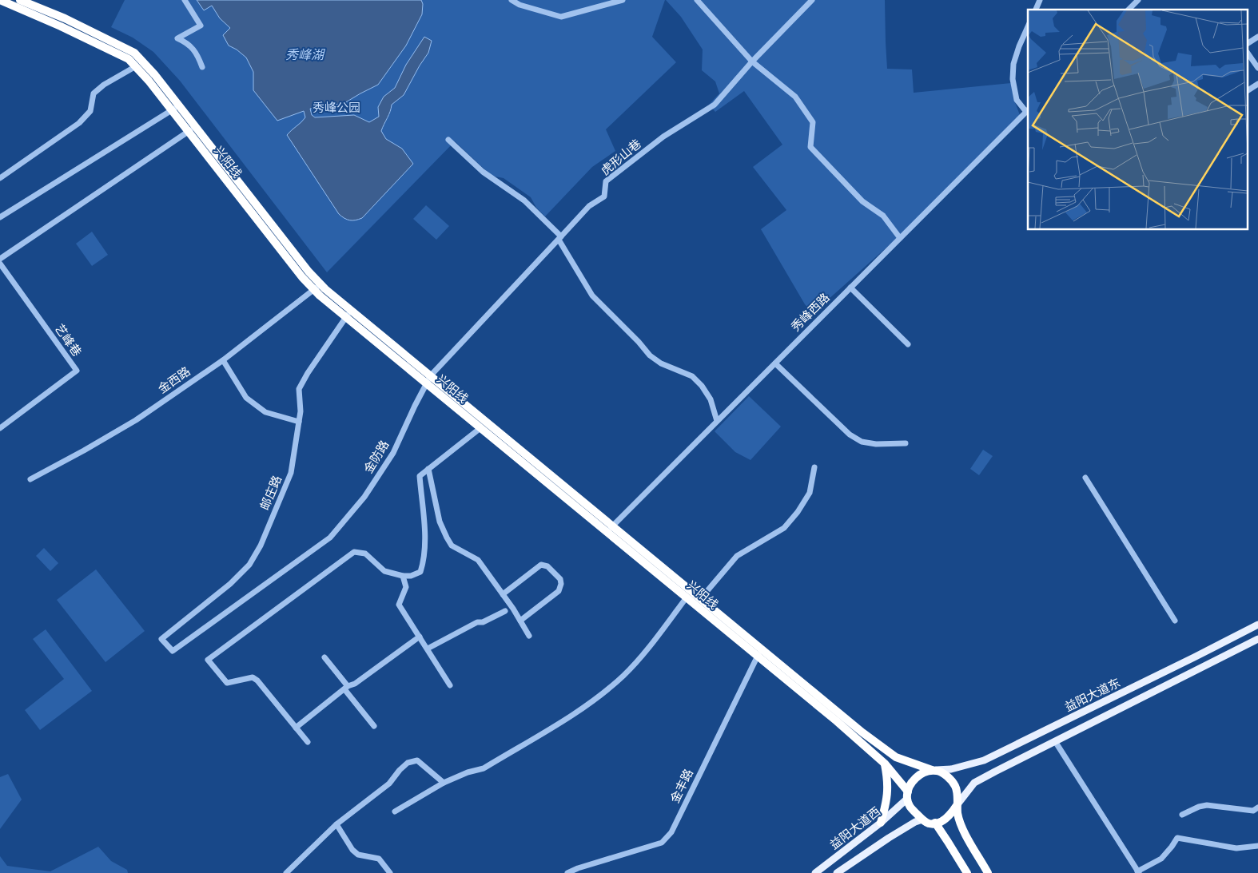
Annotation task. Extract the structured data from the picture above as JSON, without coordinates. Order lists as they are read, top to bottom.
{
  "streets": {
    "highway": ["兴阳线"],
    "main road": ["益阳大道东", "益阳大道西"],
    "street": [
      "虎形山巷",
      "秀峰西路",
      "艺峰巷",
      "金西路",
      "金防路",
      "邮庄路",
      "金丰路"
    ]
  },
  "crossings": [
    ["虎形山巷", "金防路"],
    ["兴阳线", "秀峰西路"],
    ["兴阳线", "金西路"],
    ["兴阳线", "金防路"],
    ["兴阳线", "邮庄路"],
    ["兴阳线", "益阳大道东"],
    ["兴阳线", "金丰路"],
    ["兴阳线", "益阳大道西"],
    ["金防路", "邮庄路"],
    ["益阳大道东", "益阳大道西"]
  ],
  "water": ["秀峰湖"],
  "parks": ["秀峰公园"]
}
